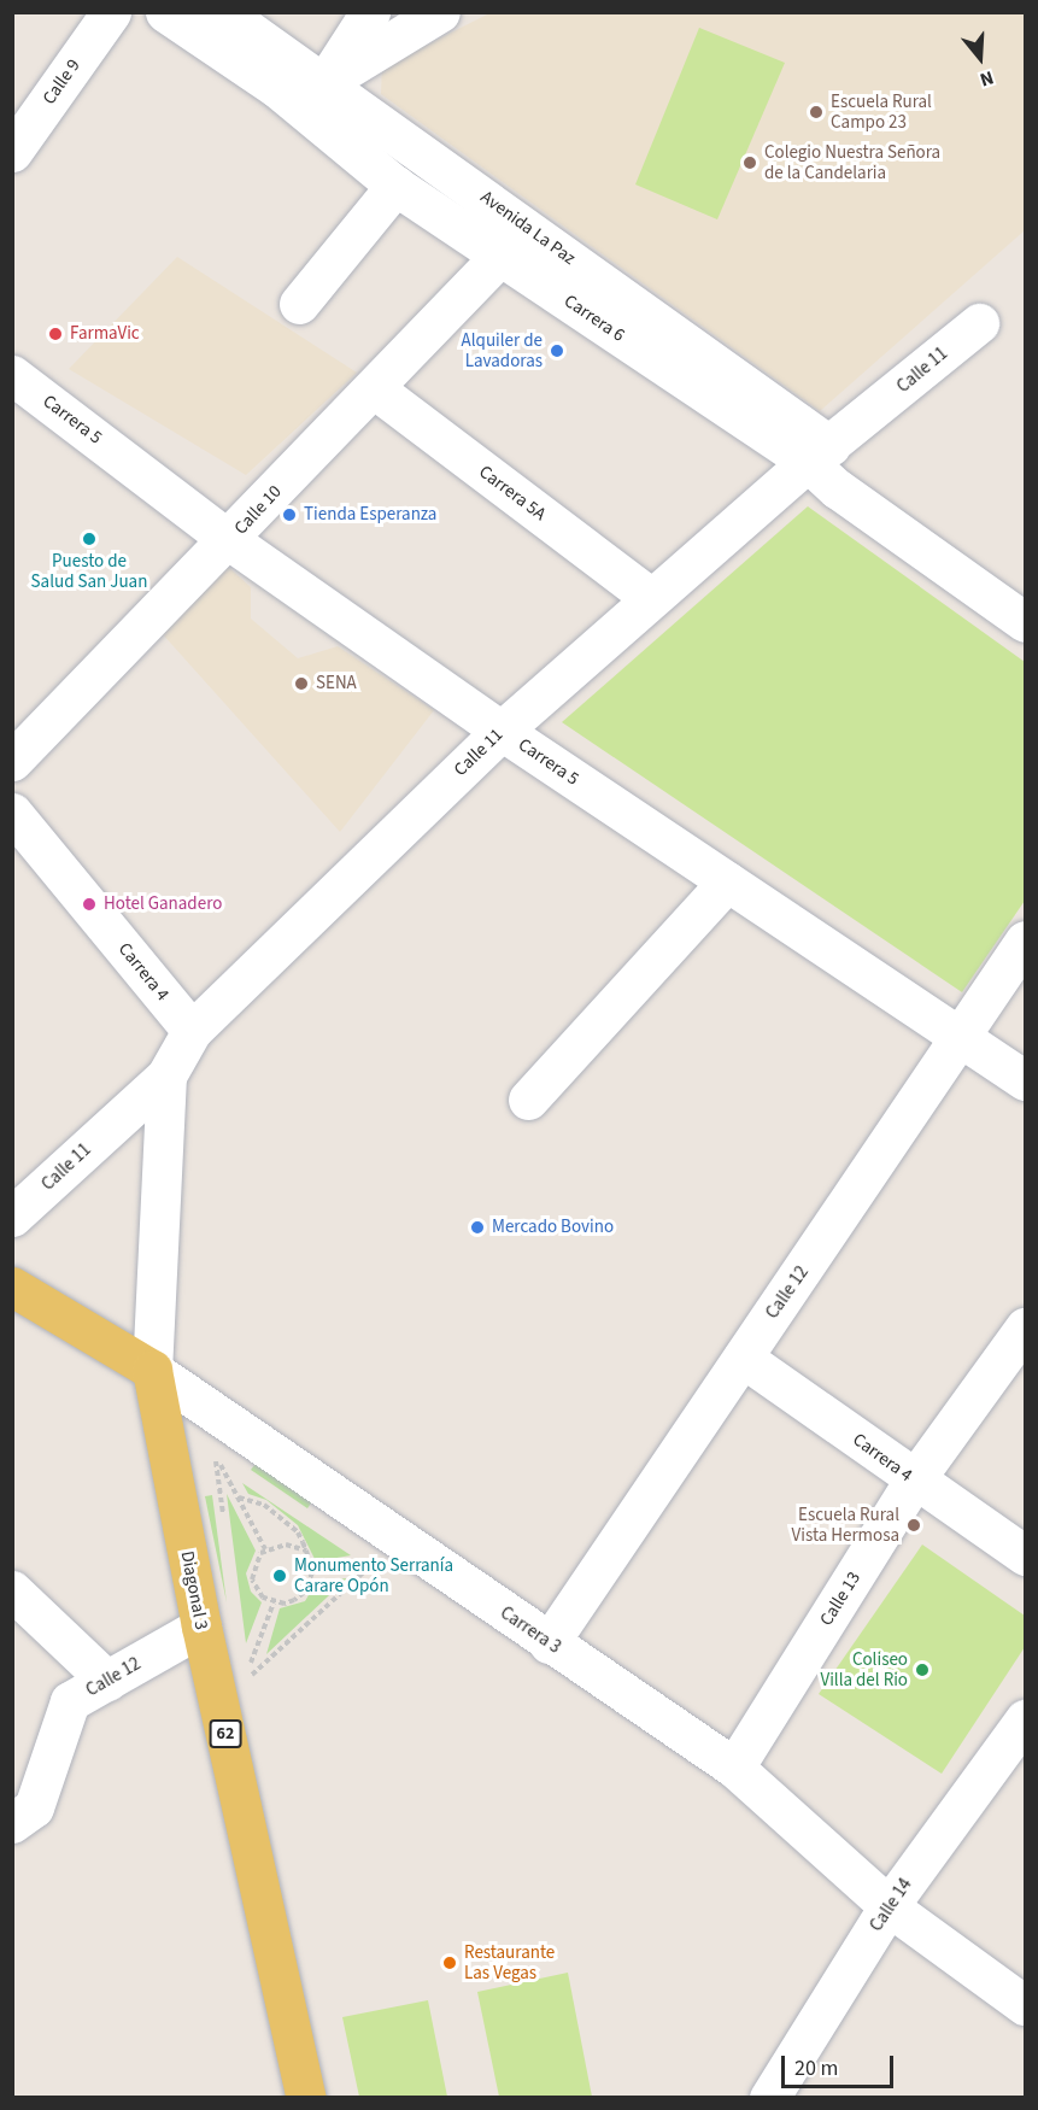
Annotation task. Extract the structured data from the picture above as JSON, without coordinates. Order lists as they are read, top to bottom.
{
  "streets": {
    "main road": ["Diagonal 3", "Carrera 3", "62"],
    "street": [
      "Calle 9",
      "Avenida La Paz",
      "Carrera 6",
      "Calle 11",
      "Carrera 5",
      "Carrera 5A",
      "Calle 10",
      "Carrera 4",
      "Calle 12",
      "Calle 13",
      "Calle 14"
    ]
  },
  "crossings": [
    ["Avenida La Paz", "Carrera 6"],
    ["Avenida La Paz", "Calle 11"],
    ["Carrera 6", "Calle 11"],
    ["Carrera 6", "Calle 10"],
    ["Calle 11", "Carrera 5"],
    ["Calle 11", "Carrera 5A"],
    ["Calle 11", "Carrera 4"],
    ["Calle 11", "Diagonal 3"],
    ["Carrera 5", "Calle 10"],
    ["Carrera 5", "Calle 12"],
    ["Carrera 5A", "Calle 10"],
    ["Carrera 4", "Calle 12"],
    ["Carrera 4", "Calle 13"],
    ["Calle 12", "Diagonal 3"],
    ["Calle 12", "Carrera 3"],
    ["Diagonal 3", "Carrera 3"],
    ["Calle 13", "Carrera 3"],
    ["Carrera 3", "Calle 14"]
  ],
  "places": [
    "Escuela Rural Campo 23",
    "Colegio Nuestra Señora de la Candelaria",
    "FarmaVic",
    "Alquiler de Lavadoras",
    "Tienda Esperanza",
    "Puesto de Salud San Juan",
    "SENA",
    "Hotel Ganadero",
    "Mercado Bovino",
    "Escuela Rural Vista Hermosa",
    "Monumento Serranía Carare Opón",
    "Coliseo Villa del Rio",
    "Restaurante Las Vegas"
  ],
  "scale_bar": "20 m",
  "north": "bottom"
}
